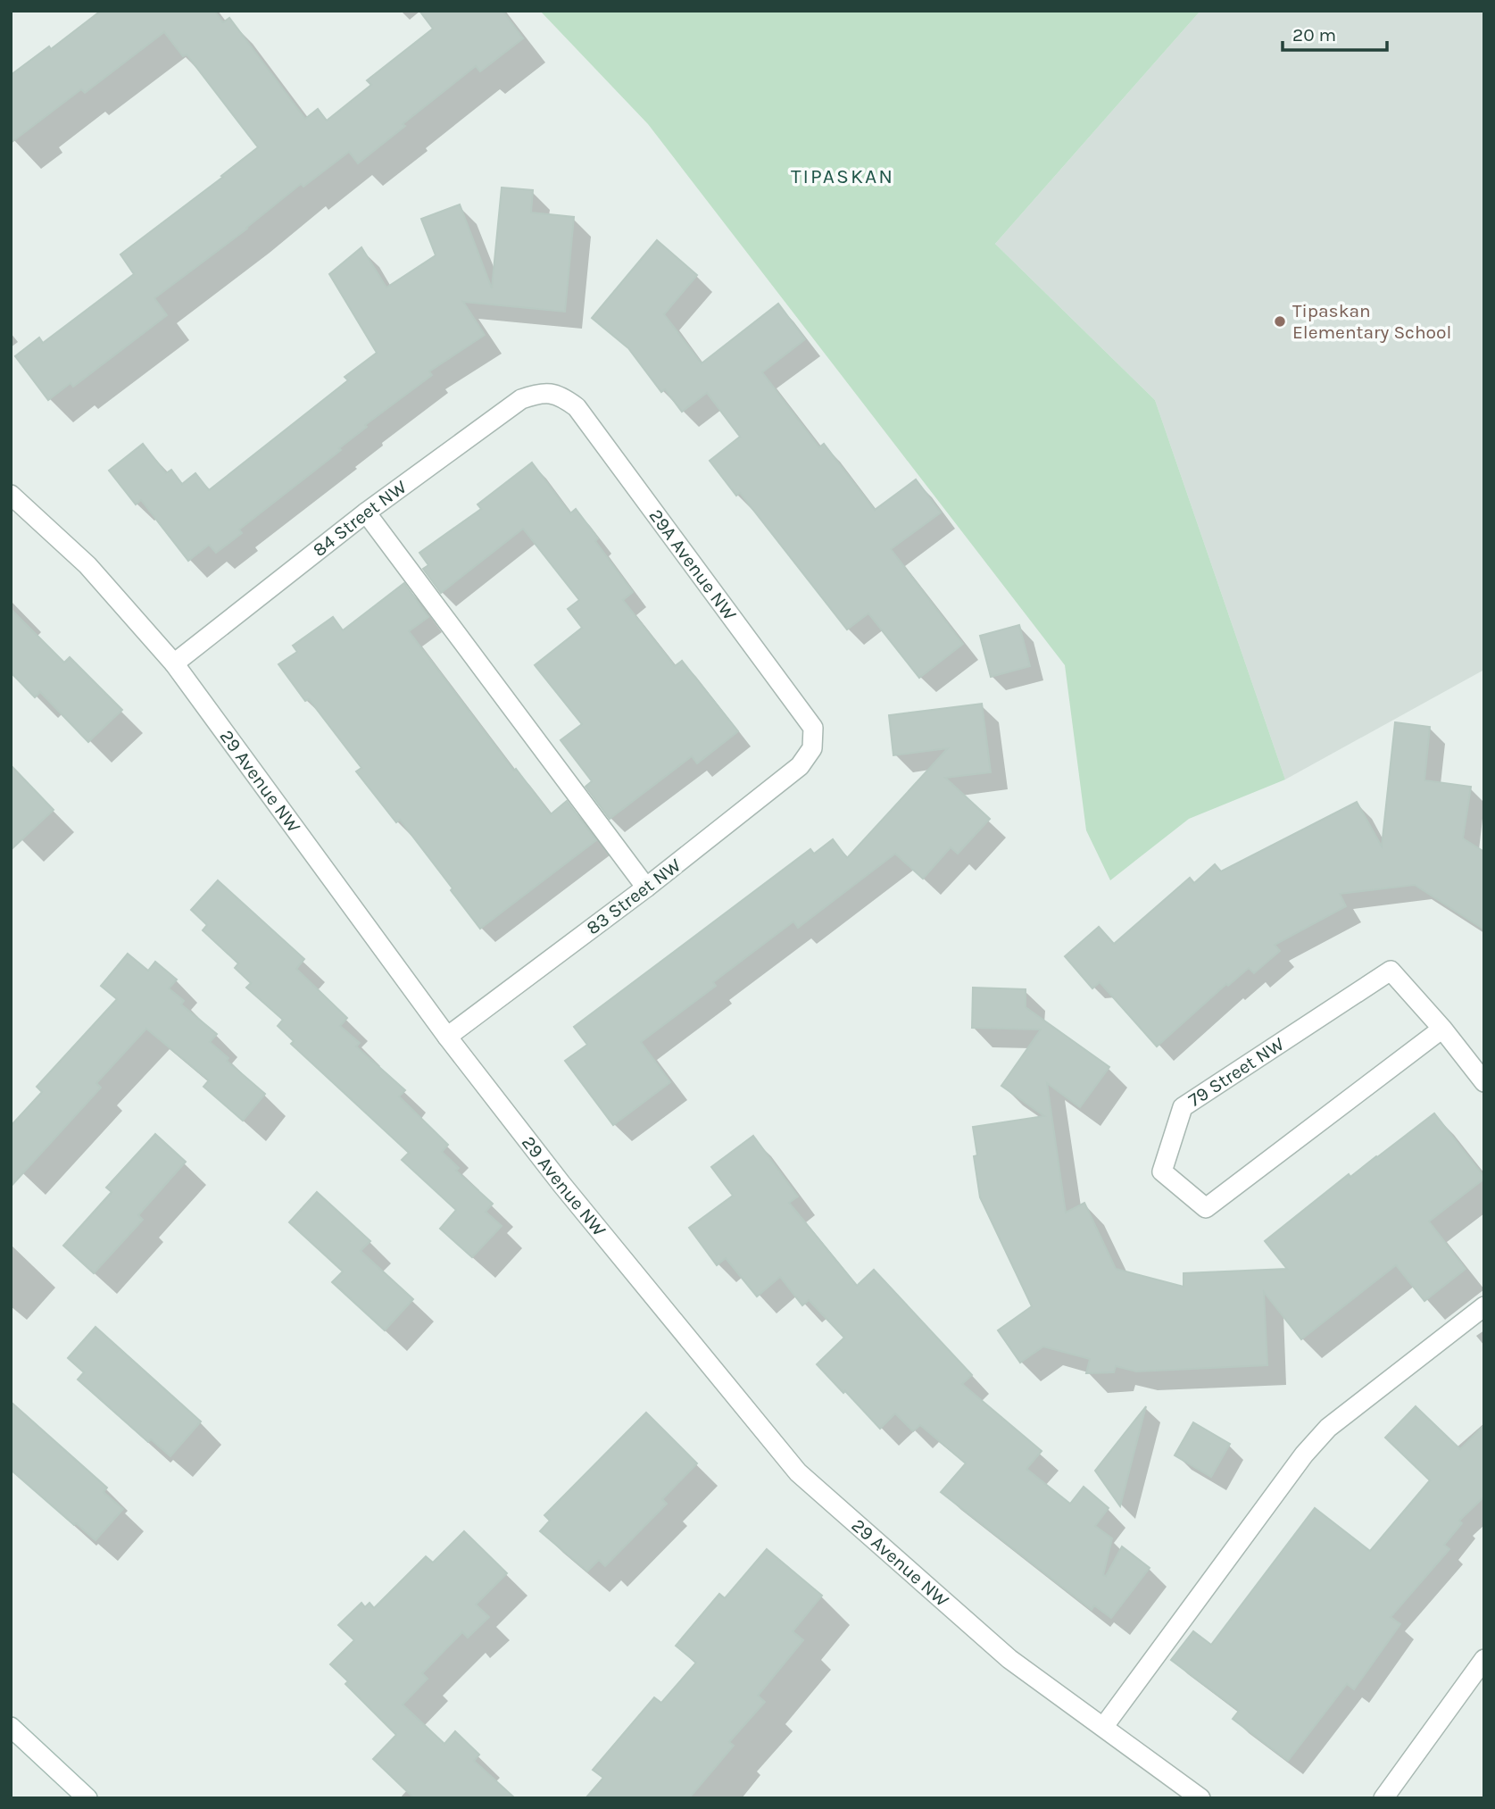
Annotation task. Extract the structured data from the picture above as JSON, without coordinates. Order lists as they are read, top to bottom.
{
  "streets": {
    "street": [
      "84 Street NW",
      "29A Avenue NW",
      "29 Avenue NW",
      "83 Street NW",
      "79 Street NW"
    ]
  },
  "crossings": [
    ["84 Street NW", "29A Avenue NW"],
    ["84 Street NW", "29 Avenue NW"],
    ["29A Avenue NW", "83 Street NW"],
    ["29 Avenue NW", "83 Street NW"]
  ],
  "districts": ["TIPASKAN"],
  "places": ["Tipaskan Elementary School"],
  "scale_bar": "20 m"
}
